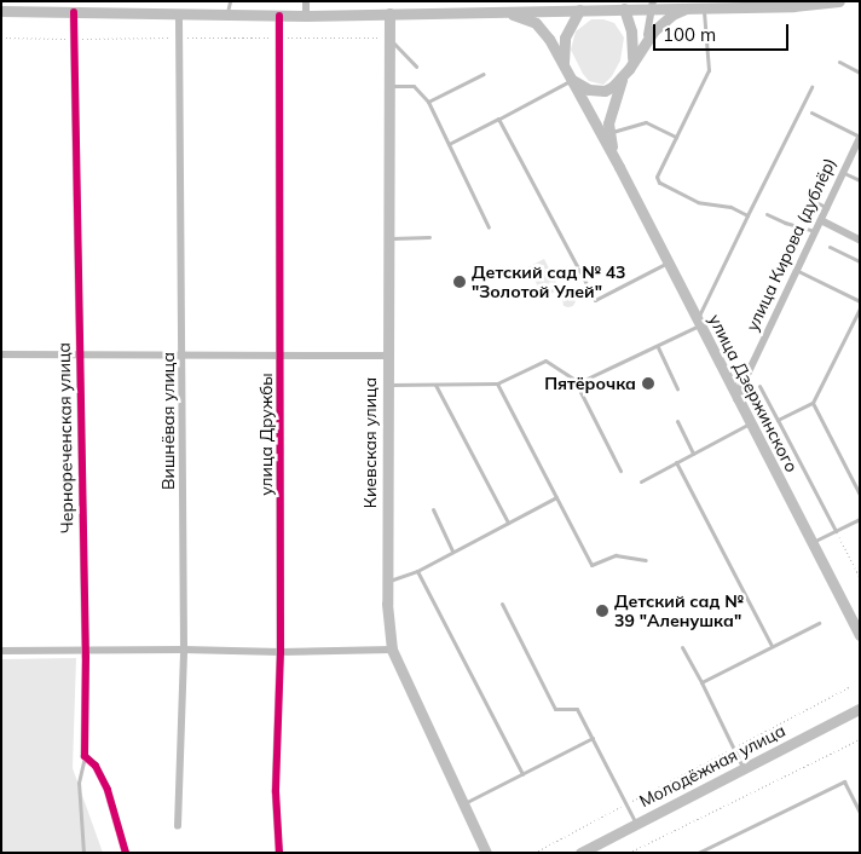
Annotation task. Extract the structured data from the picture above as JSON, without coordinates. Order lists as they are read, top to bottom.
{
  "streets": {
    "main road": [
      "улица Кирова (дублёр)",
      "улица Дзержинского",
      "Киевская улица",
      "Молодёжная улица"
    ],
    "street": ["Вишнёвая улица", "улица Дружбы", "Чернореченская улица"]
  },
  "crossings": [
    ["улица Кирова (дублёр)", "улица Дзержинского"]
  ],
  "places": ["Детский сад № 43 \"Золотой Улей\"", "Пятёрочка", "Детский сад № 39 \"Аленушка\""],
  "scale_bar": "100 m"
}
